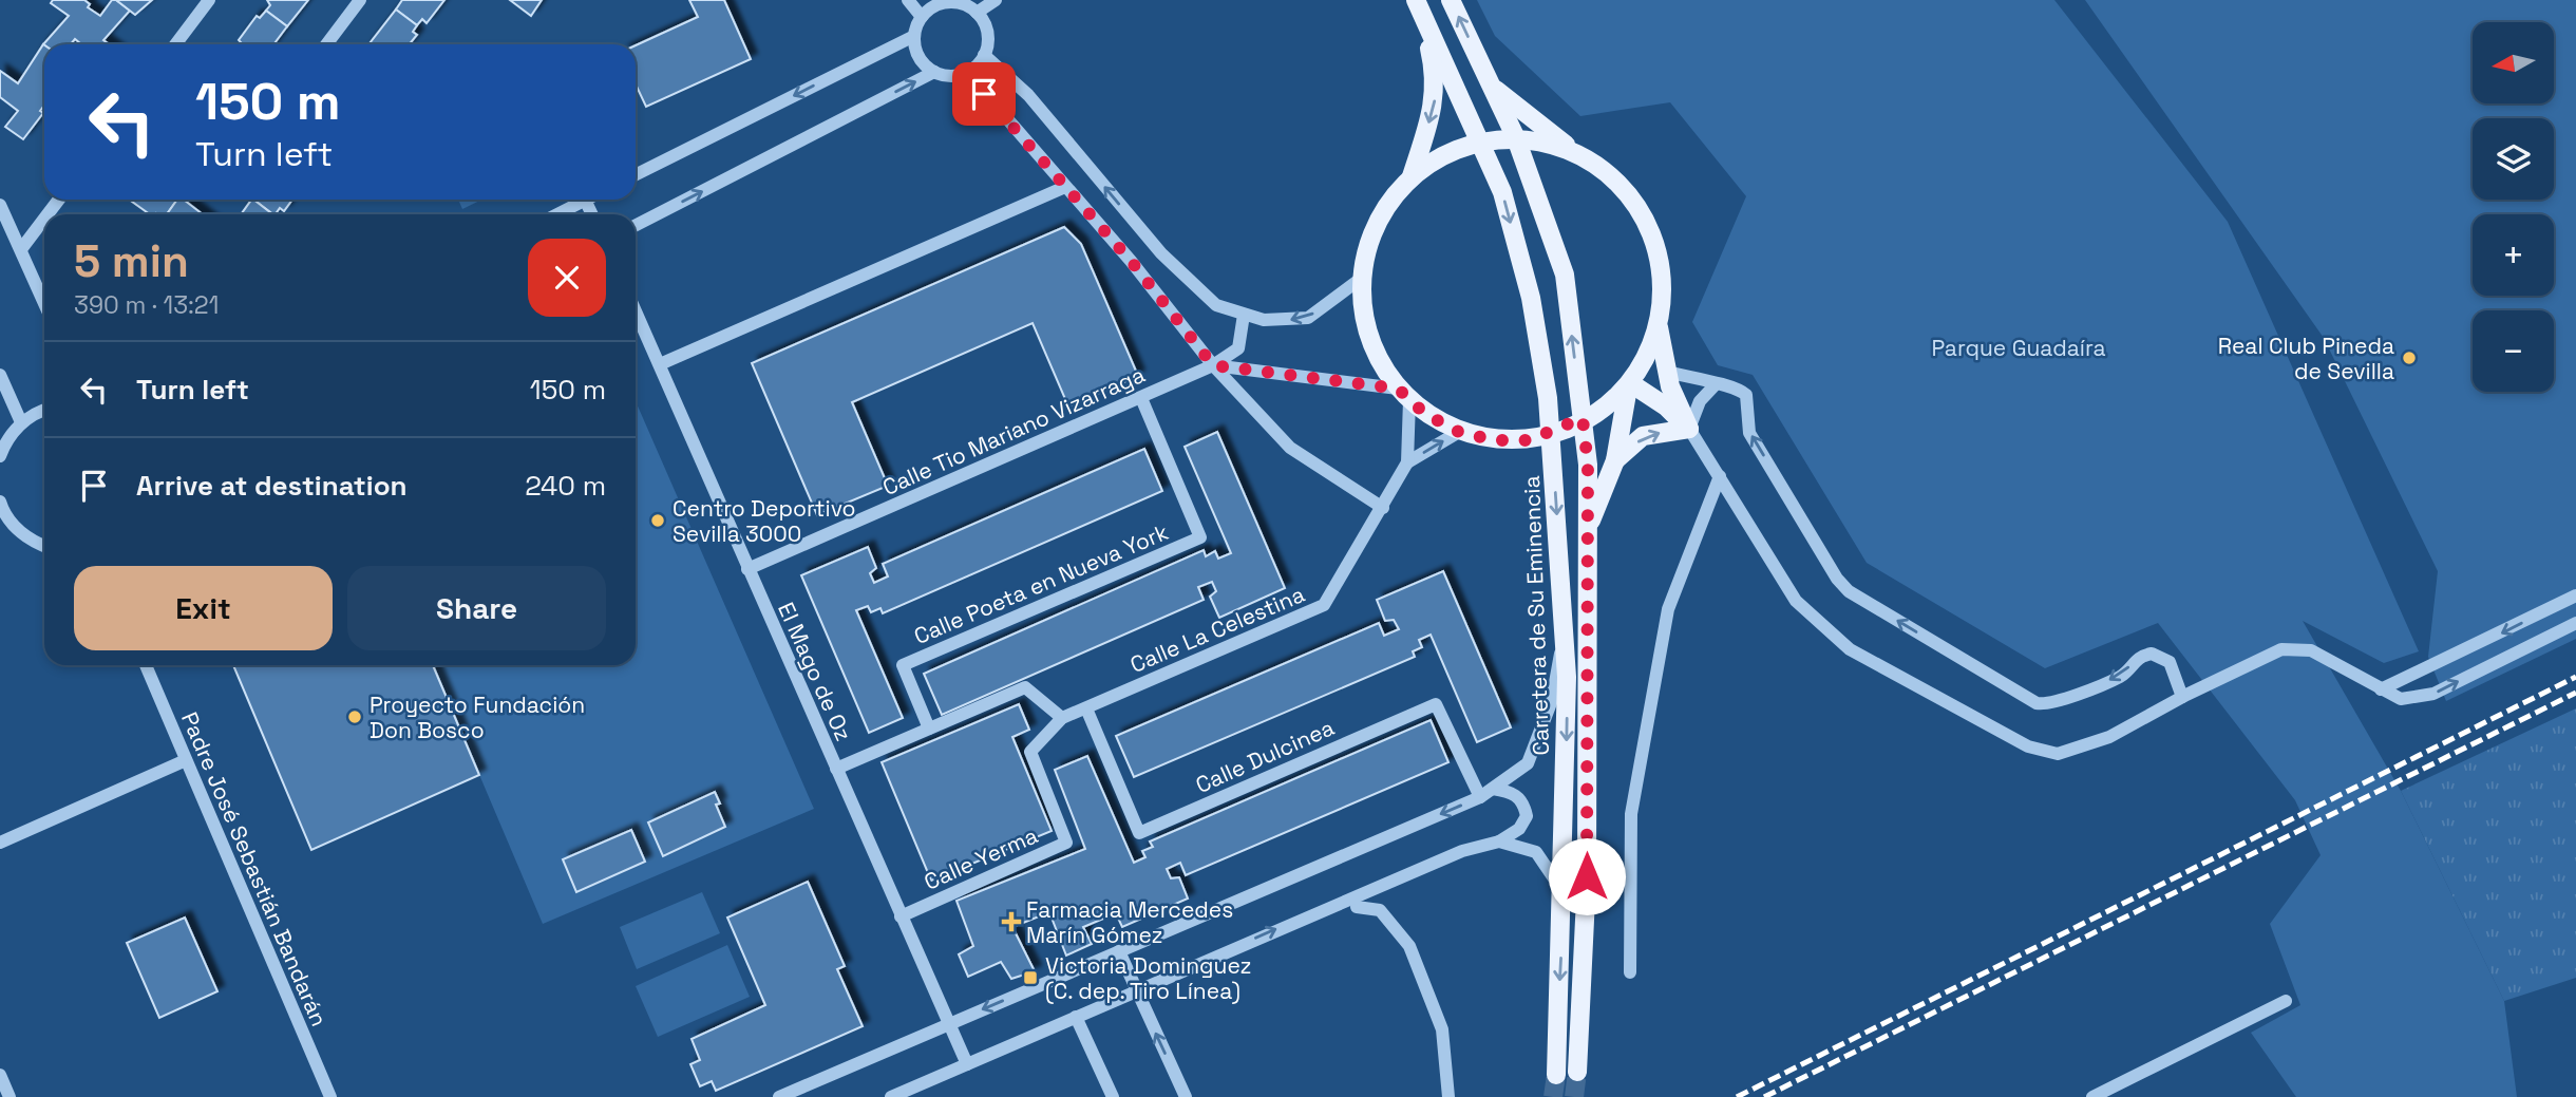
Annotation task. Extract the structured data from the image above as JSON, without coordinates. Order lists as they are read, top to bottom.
{
  "streets": {
    "main road": ["Carretera de Su Eminencia"],
    "street": [
      "Calle Tio Mariano Vizarraga",
      "Calle Poeta en Nueva York",
      "Calle La Celestina",
      "El Mago de Oz",
      "Calle Dulcinea",
      "Calle Yerma",
      "Padre José Sebastián Bandarán"
    ]
  },
  "crossings": [
    ["Calle Tio Mariano Vizarraga", "Calle Poeta en Nueva York"],
    ["Calle Tio Mariano Vizarraga", "El Mago de Oz"],
    ["Calle La Celestina", "Calle Dulcinea"],
    ["Calle La Celestina", "Calle Yerma"],
    ["El Mago de Oz", "Calle Yerma"]
  ],
  "parks": ["Parque Guadaíra"],
  "places": {
    "other": ["Real Club Pineda de Sevilla", "Centro Deportivo Sevilla 3000", "Proyecto Fundación Don Bosco"],
    "health": ["Farmacia Mercedes Marín Gómez"],
    "transit": ["Victoria Dominguez (C. dep. Tiro Línea)"]
  },
  "north": "left",
  "page": {
    "map_buttons": ["+", "−"],
    "turn": ["150 m", "Turn left"],
    "heading": ["5 min", "390 m · 13:21"],
    "list": [
      {
        "name": "Turn left",
        "value": "150 m"
      },
      {
        "name": "Arrive at destination",
        "value": "240 m"
      }
    ],
    "buttons": ["Exit", "Share"]
  }
}
